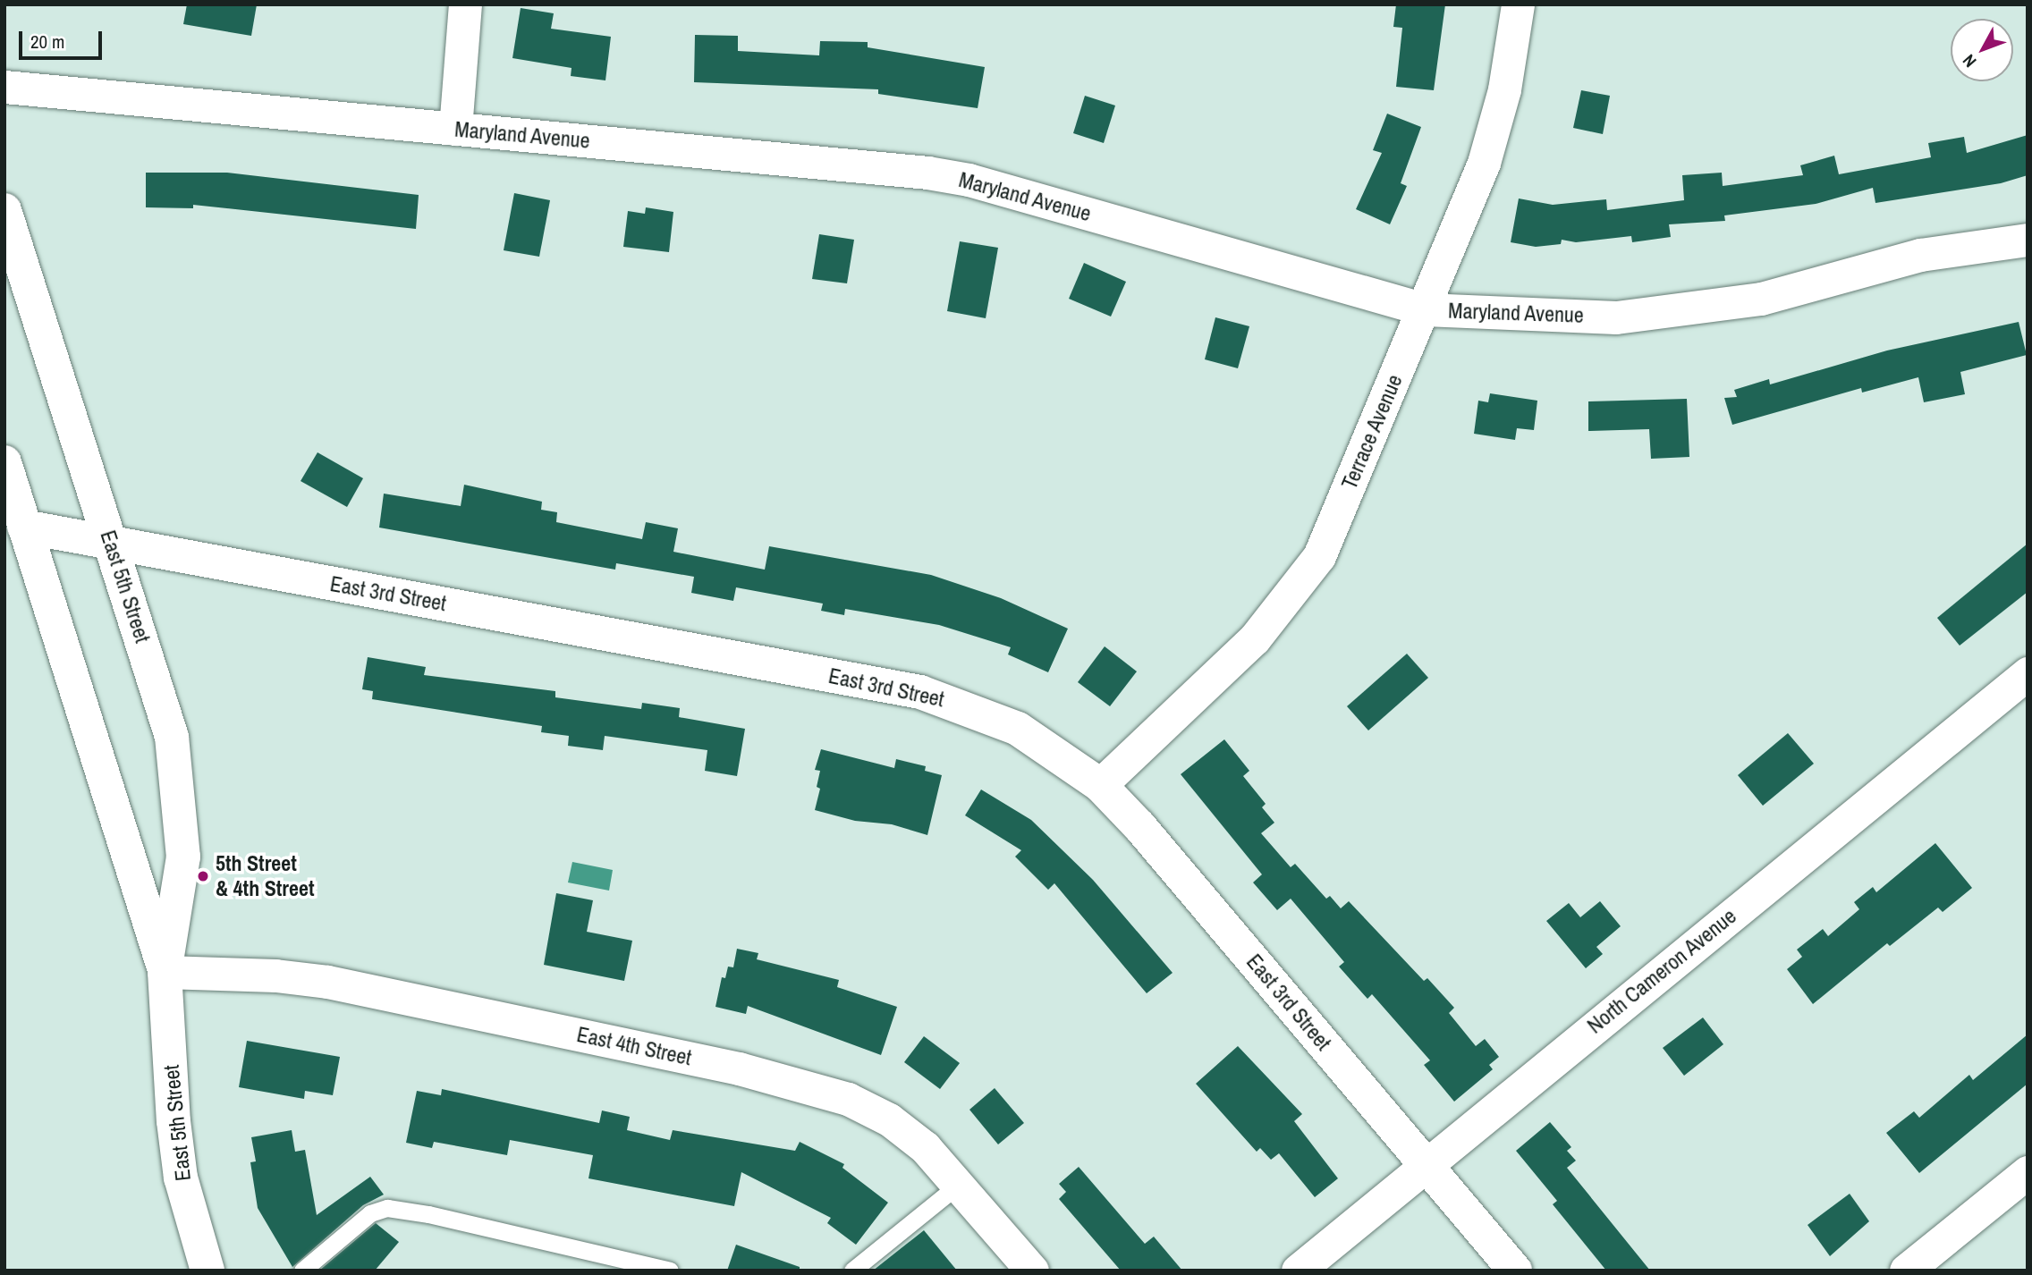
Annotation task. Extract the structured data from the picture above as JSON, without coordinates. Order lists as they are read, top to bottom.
{
  "streets": {
    "street": [
      "Maryland Avenue",
      "Terrace Avenue",
      "East 5th Street",
      "East 3rd Street",
      "North Cameron Avenue",
      "East 4th Street"
    ]
  },
  "crossings": [
    ["Maryland Avenue", "Terrace Avenue"],
    ["Terrace Avenue", "East 3rd Street"],
    ["East 5th Street", "East 3rd Street"],
    ["East 5th Street", "East 4th Street"],
    ["East 3rd Street", "North Cameron Avenue"]
  ],
  "places": ["5th Street & 4th Street"],
  "scale_bar": "20 m",
  "north": "bottom left"
}
